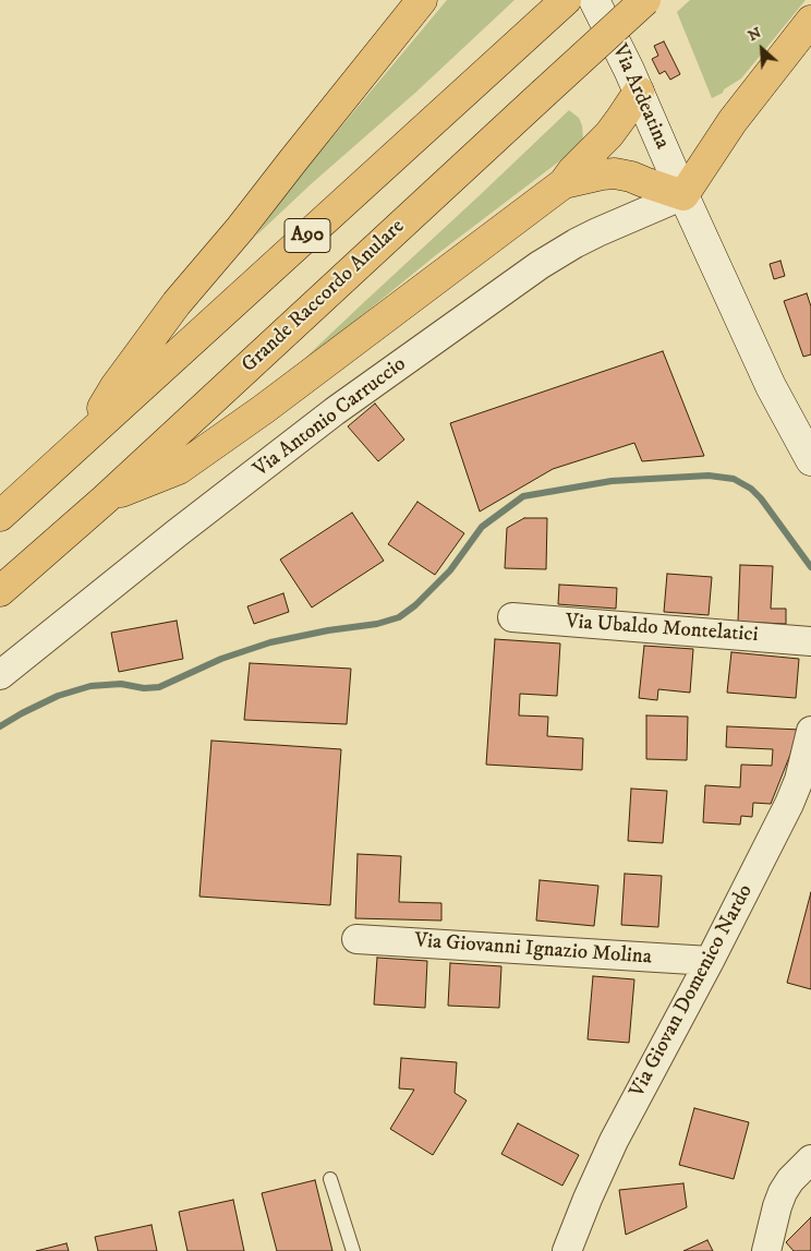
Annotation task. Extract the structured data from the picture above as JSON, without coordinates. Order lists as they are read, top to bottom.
{
  "streets": {
    "highway": ["A90", "Grande Raccordo Anulare"],
    "main road": ["Via Ardeatina"],
    "street": [
      "Via Antonio Carruccio",
      "Via Ubaldo Montelatici",
      "Via Giovanni Ignazio Molina",
      "Via Giovan Domenico Nardo"
    ]
  },
  "crossings": [
    ["Via Ardeatina", "Via Antonio Carruccio"],
    ["Via Giovanni Ignazio Molina", "Via Giovan Domenico Nardo"]
  ],
  "north": "top left"
}
